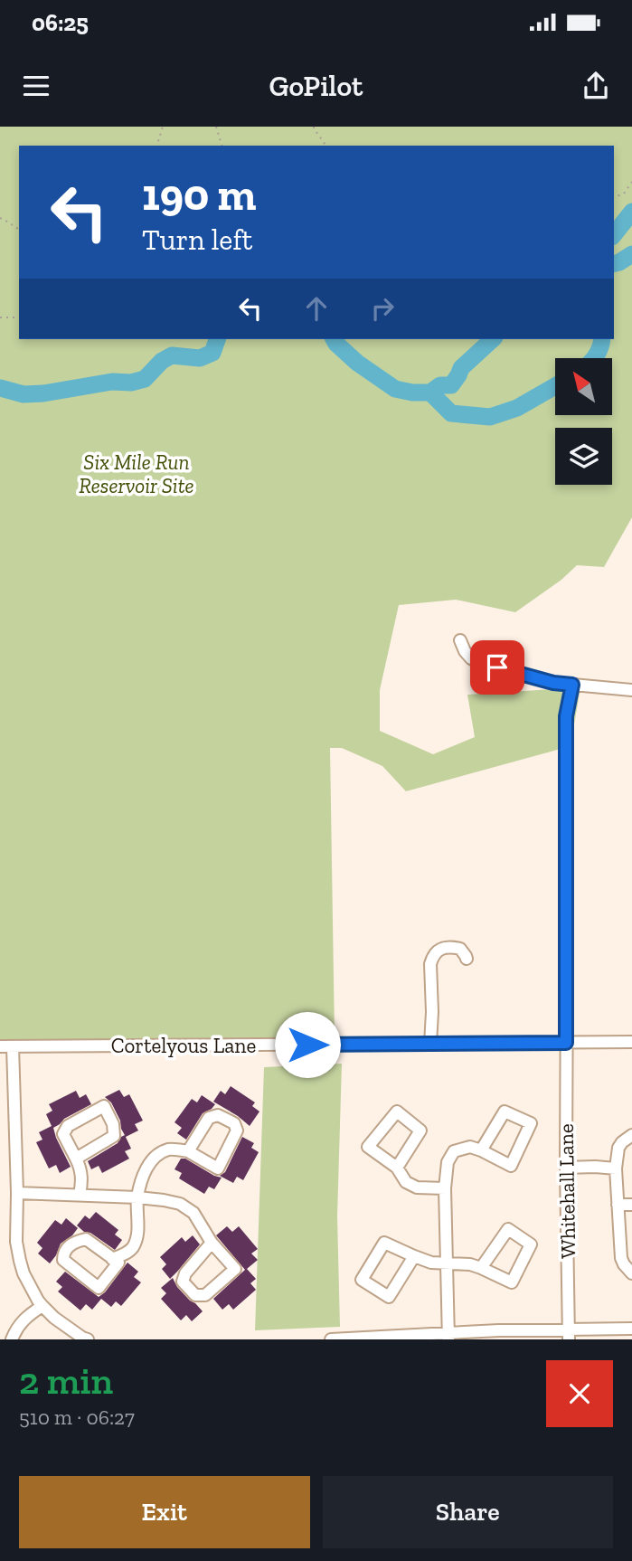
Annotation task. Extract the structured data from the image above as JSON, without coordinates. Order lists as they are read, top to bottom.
{
  "streets": {
    "street": ["Cortelyous Lane", "Whitehall Lane"]
  },
  "crossings": [
    ["Cortelyous Lane", "Whitehall Lane"]
  ],
  "parks": ["Six Mile Run Reservoir Site"],
  "north": "top left",
  "page": {
    "status": "06:25",
    "header": "GoPilot",
    "turn": ["190 m", "Turn left"],
    "heading": ["2 min", "510 m · 06:27"],
    "buttons": ["Exit", "Share"]
  }
}
